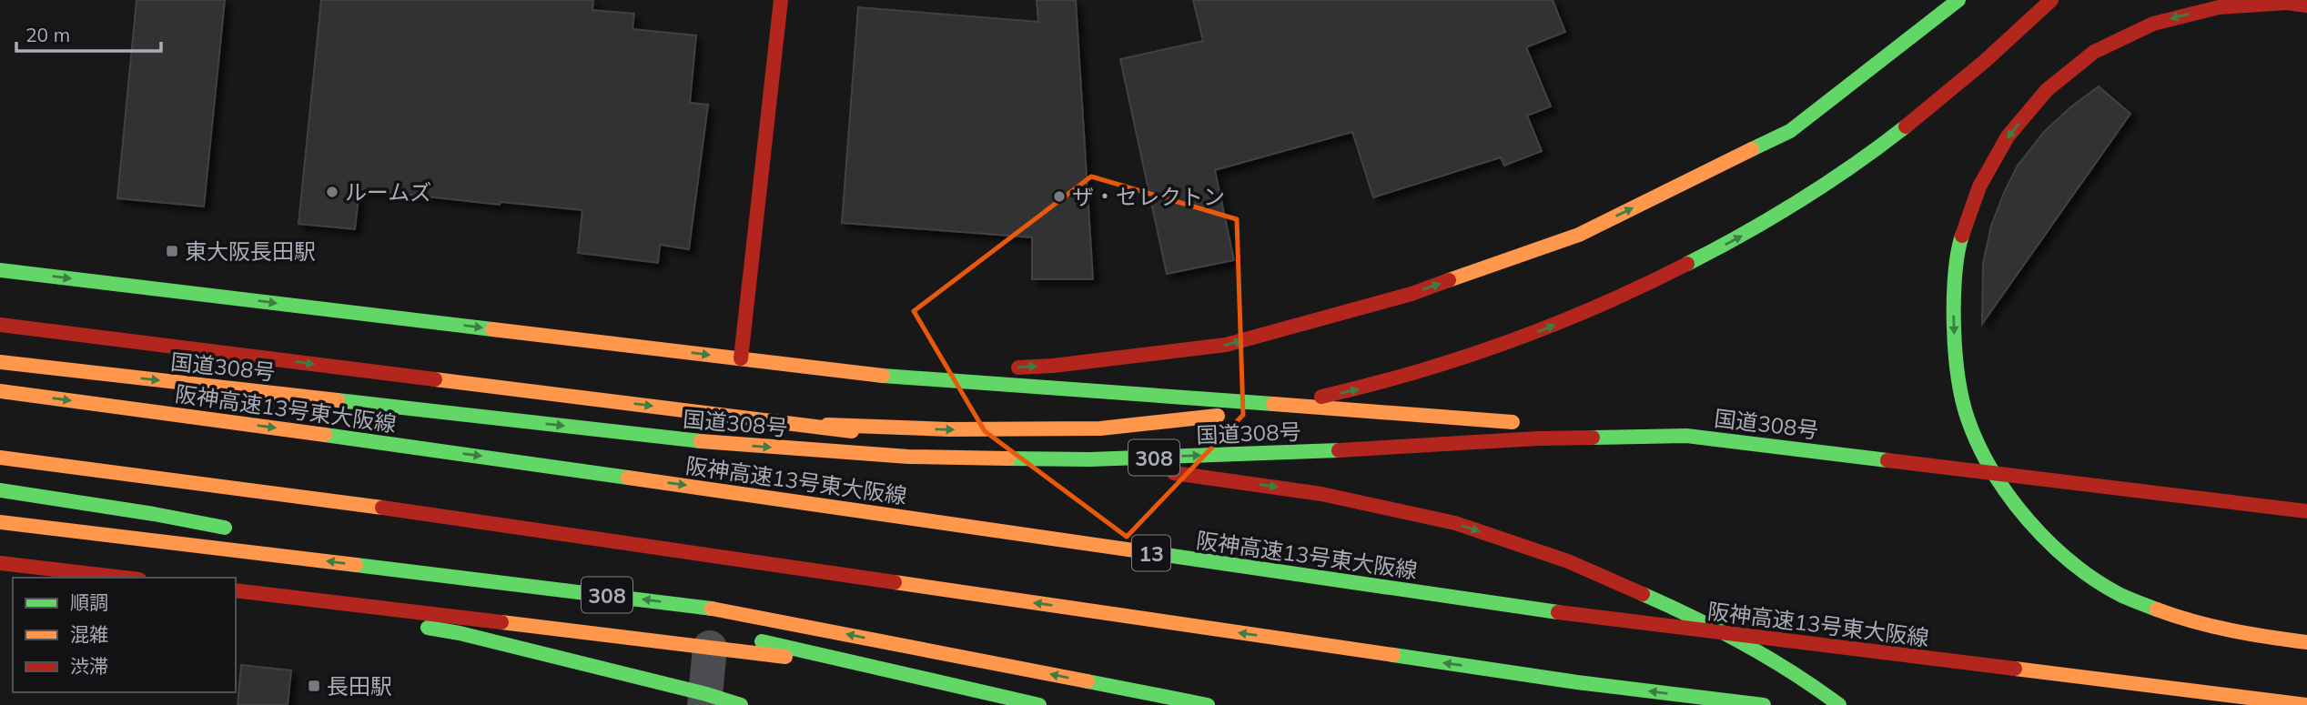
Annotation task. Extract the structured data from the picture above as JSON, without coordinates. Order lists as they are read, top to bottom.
{
  "streets": {
    "main road": [
      "国道308号",
      "阪神高速13号東大阪線",
      "308",
      "13"
    ]
  },
  "crossings": [
    ["国道308号", "308"]
  ],
  "places": {
    "other": ["ルームズ", "ザ・セレクトン"],
    "transit": ["東大阪長田駅", "長田駅"]
  },
  "legend": ["順調", "混雑", "渋滞"],
  "scale_bar": "20 m"
}
